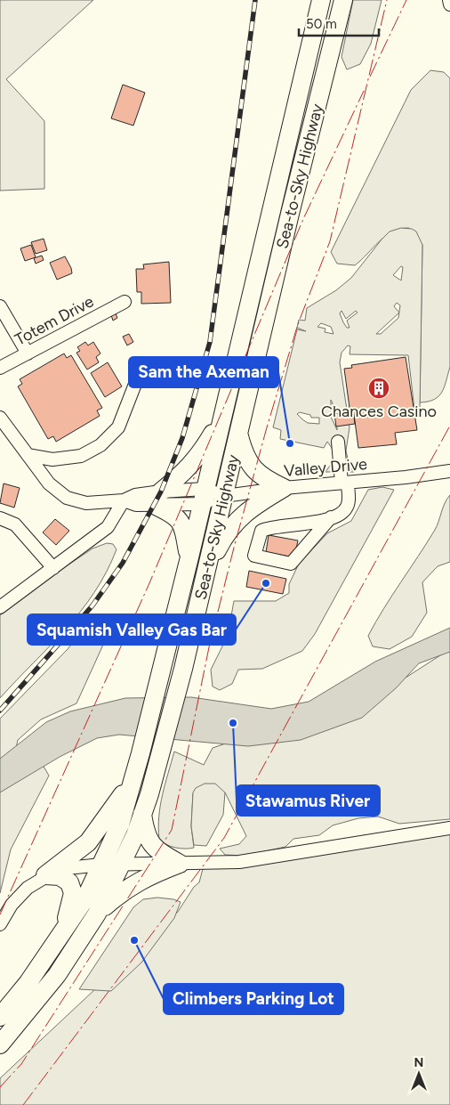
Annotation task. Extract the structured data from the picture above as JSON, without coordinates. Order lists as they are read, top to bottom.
{
  "streets": {
    "highway": ["Sea-to-Sky Highway"],
    "street": ["Totem Drive", "Valley Drive"]
  },
  "crossings": [
    ["Sea-to-Sky Highway", "Valley Drive"]
  ],
  "places": {
    "building": ["Chances Casino"],
    "other": [
      "Sam the Axeman",
      "Squamish Valley Gas Bar",
      "Stawamus River",
      "Climbers Parking Lot"
    ]
  },
  "scale_bar": "50 m",
  "north": "top"
}
